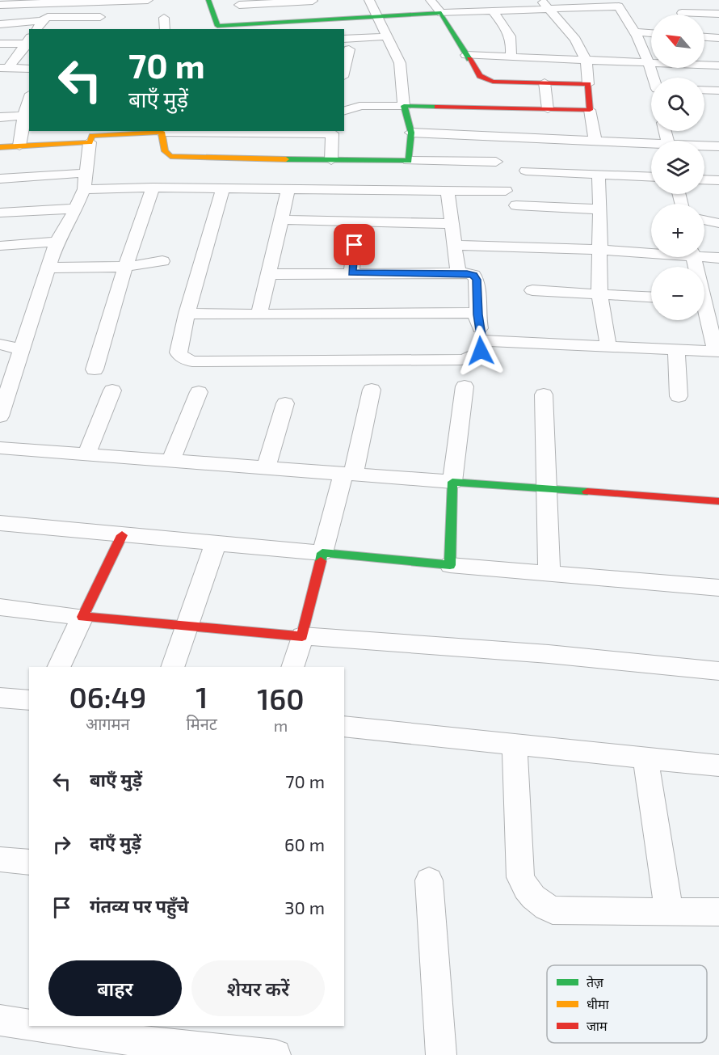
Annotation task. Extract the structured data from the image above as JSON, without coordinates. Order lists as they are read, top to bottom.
{
  "legend": ["तेज़", "धीमा", "जाम"],
  "north": "top left",
  "page": {
    "map_buttons": ["+", "−"],
    "turn": ["70 m", "बाएँ मुड़ें"],
    "eta": [
      "06:49",
      "आगमन",
      "1",
      "मिनट",
      "160",
      "m"
    ],
    "list": [
      {
        "name": "बाएँ मुड़ें",
        "value": "70 m"
      },
      {
        "name": "दाएँ मुड़ें",
        "value": "60 m"
      },
      {
        "name": "गंतव्य पर पहुँचे",
        "value": "30 m"
      }
    ],
    "buttons": ["बाहर", "शेयर करें"]
  }
}
